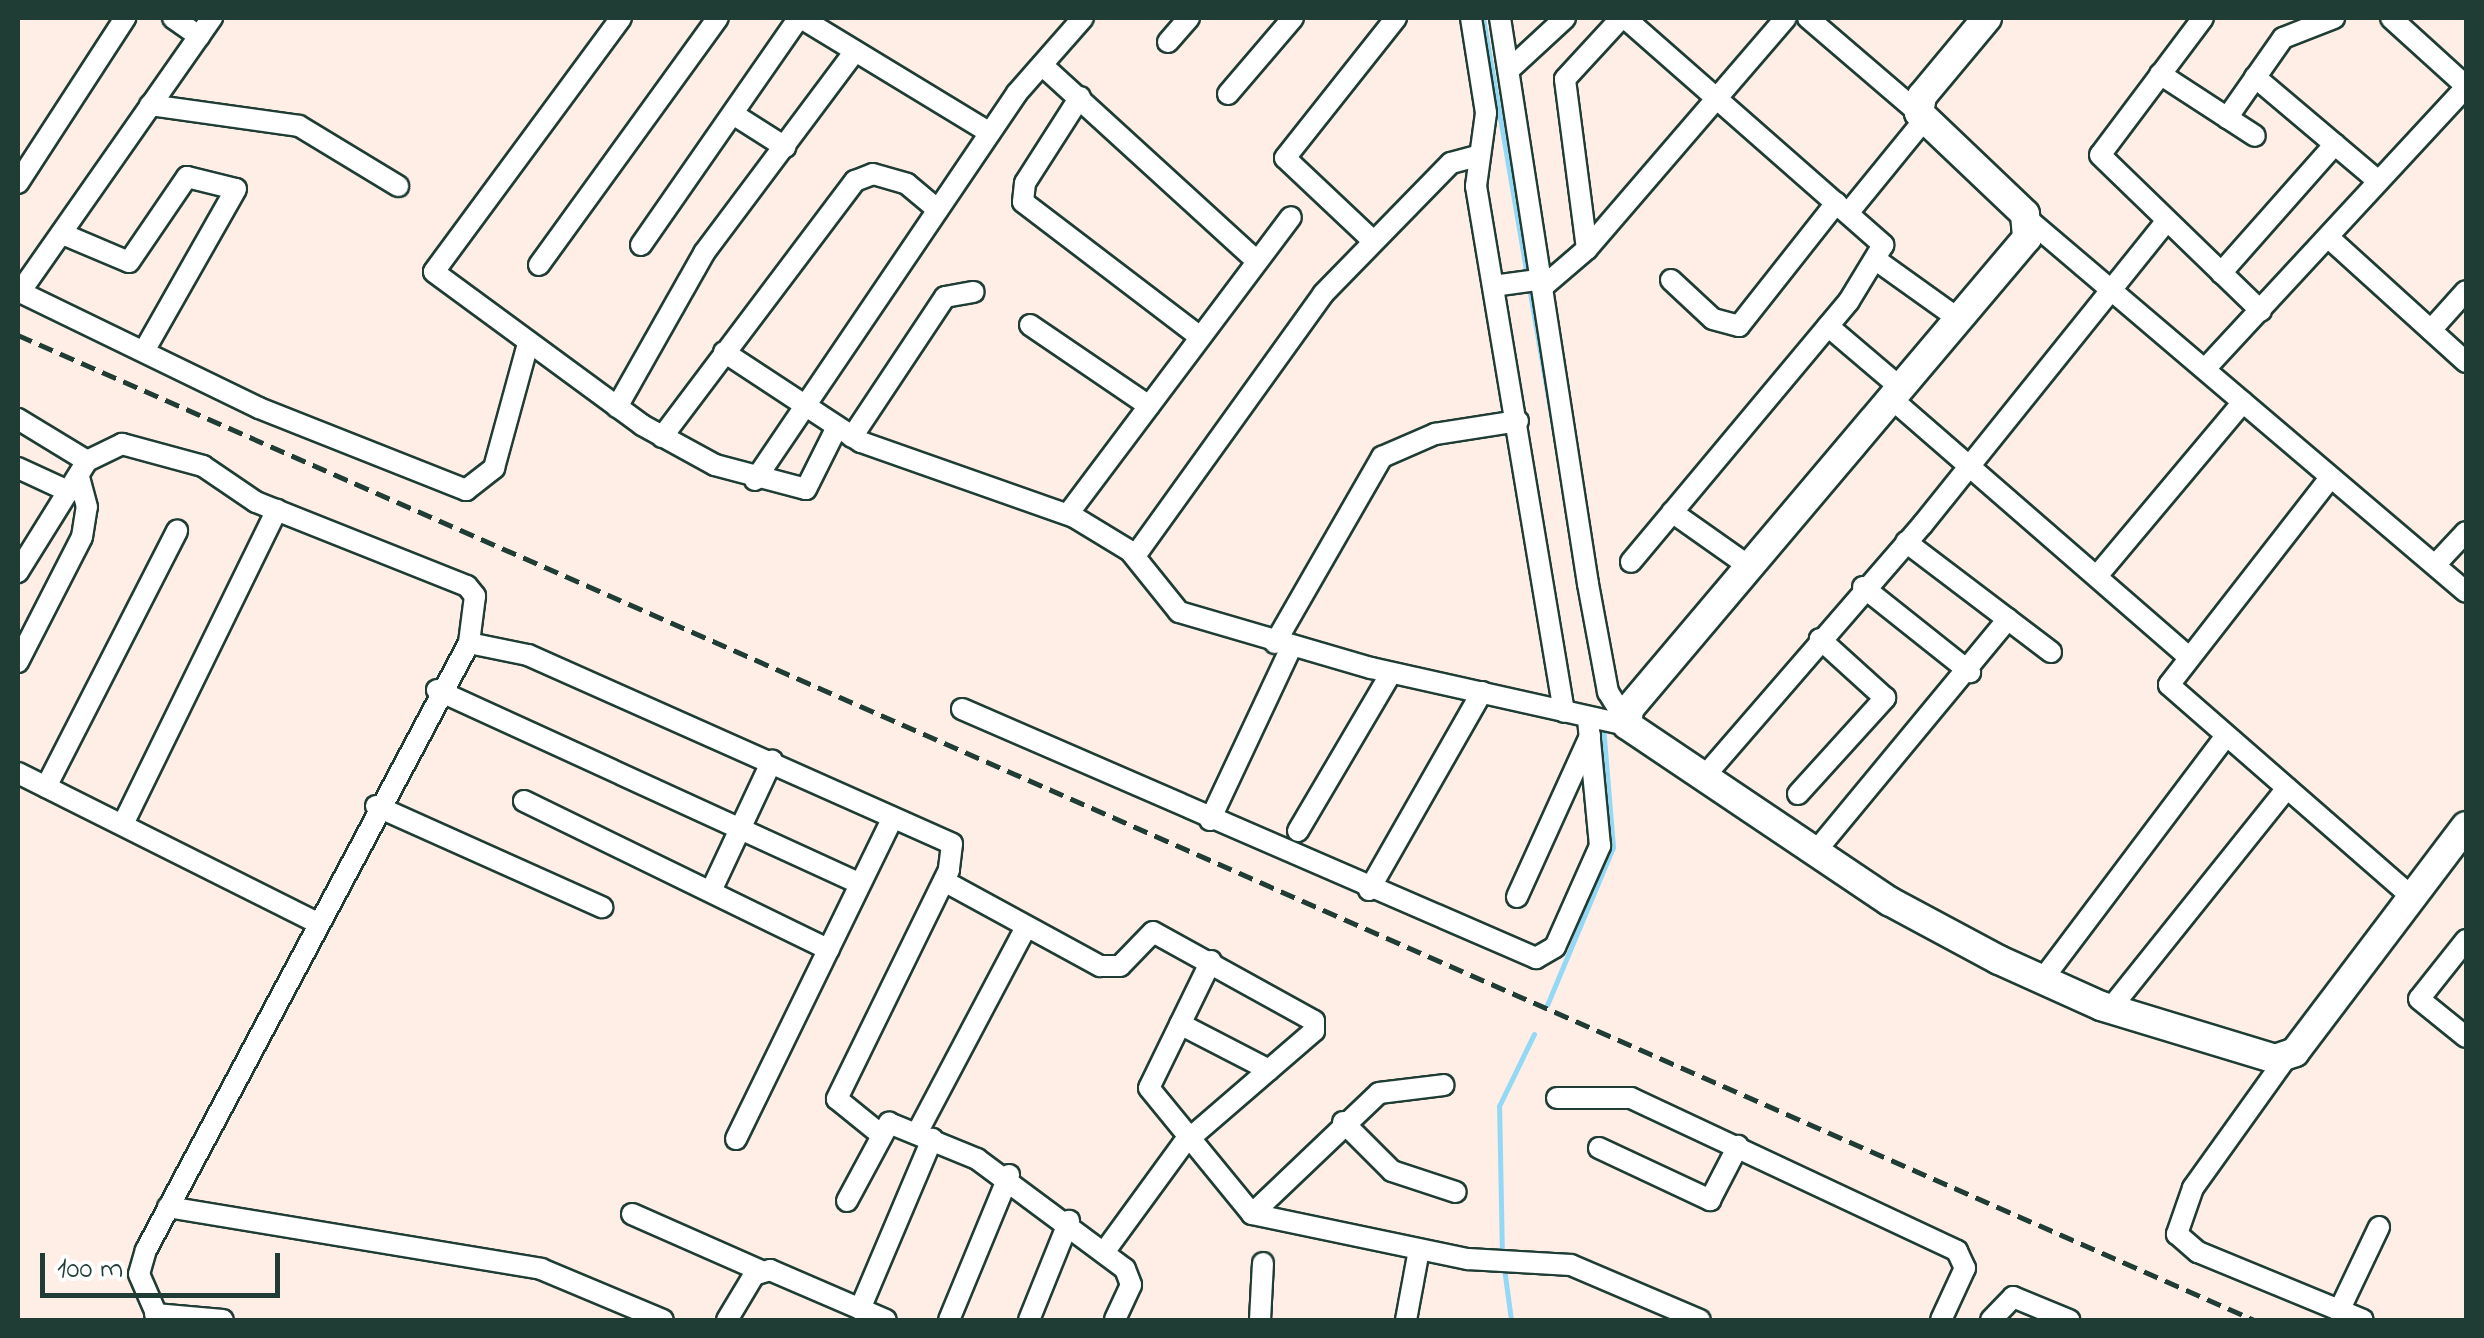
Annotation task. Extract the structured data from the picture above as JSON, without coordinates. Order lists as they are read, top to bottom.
{
  "scale_bar": "100 m"
}
